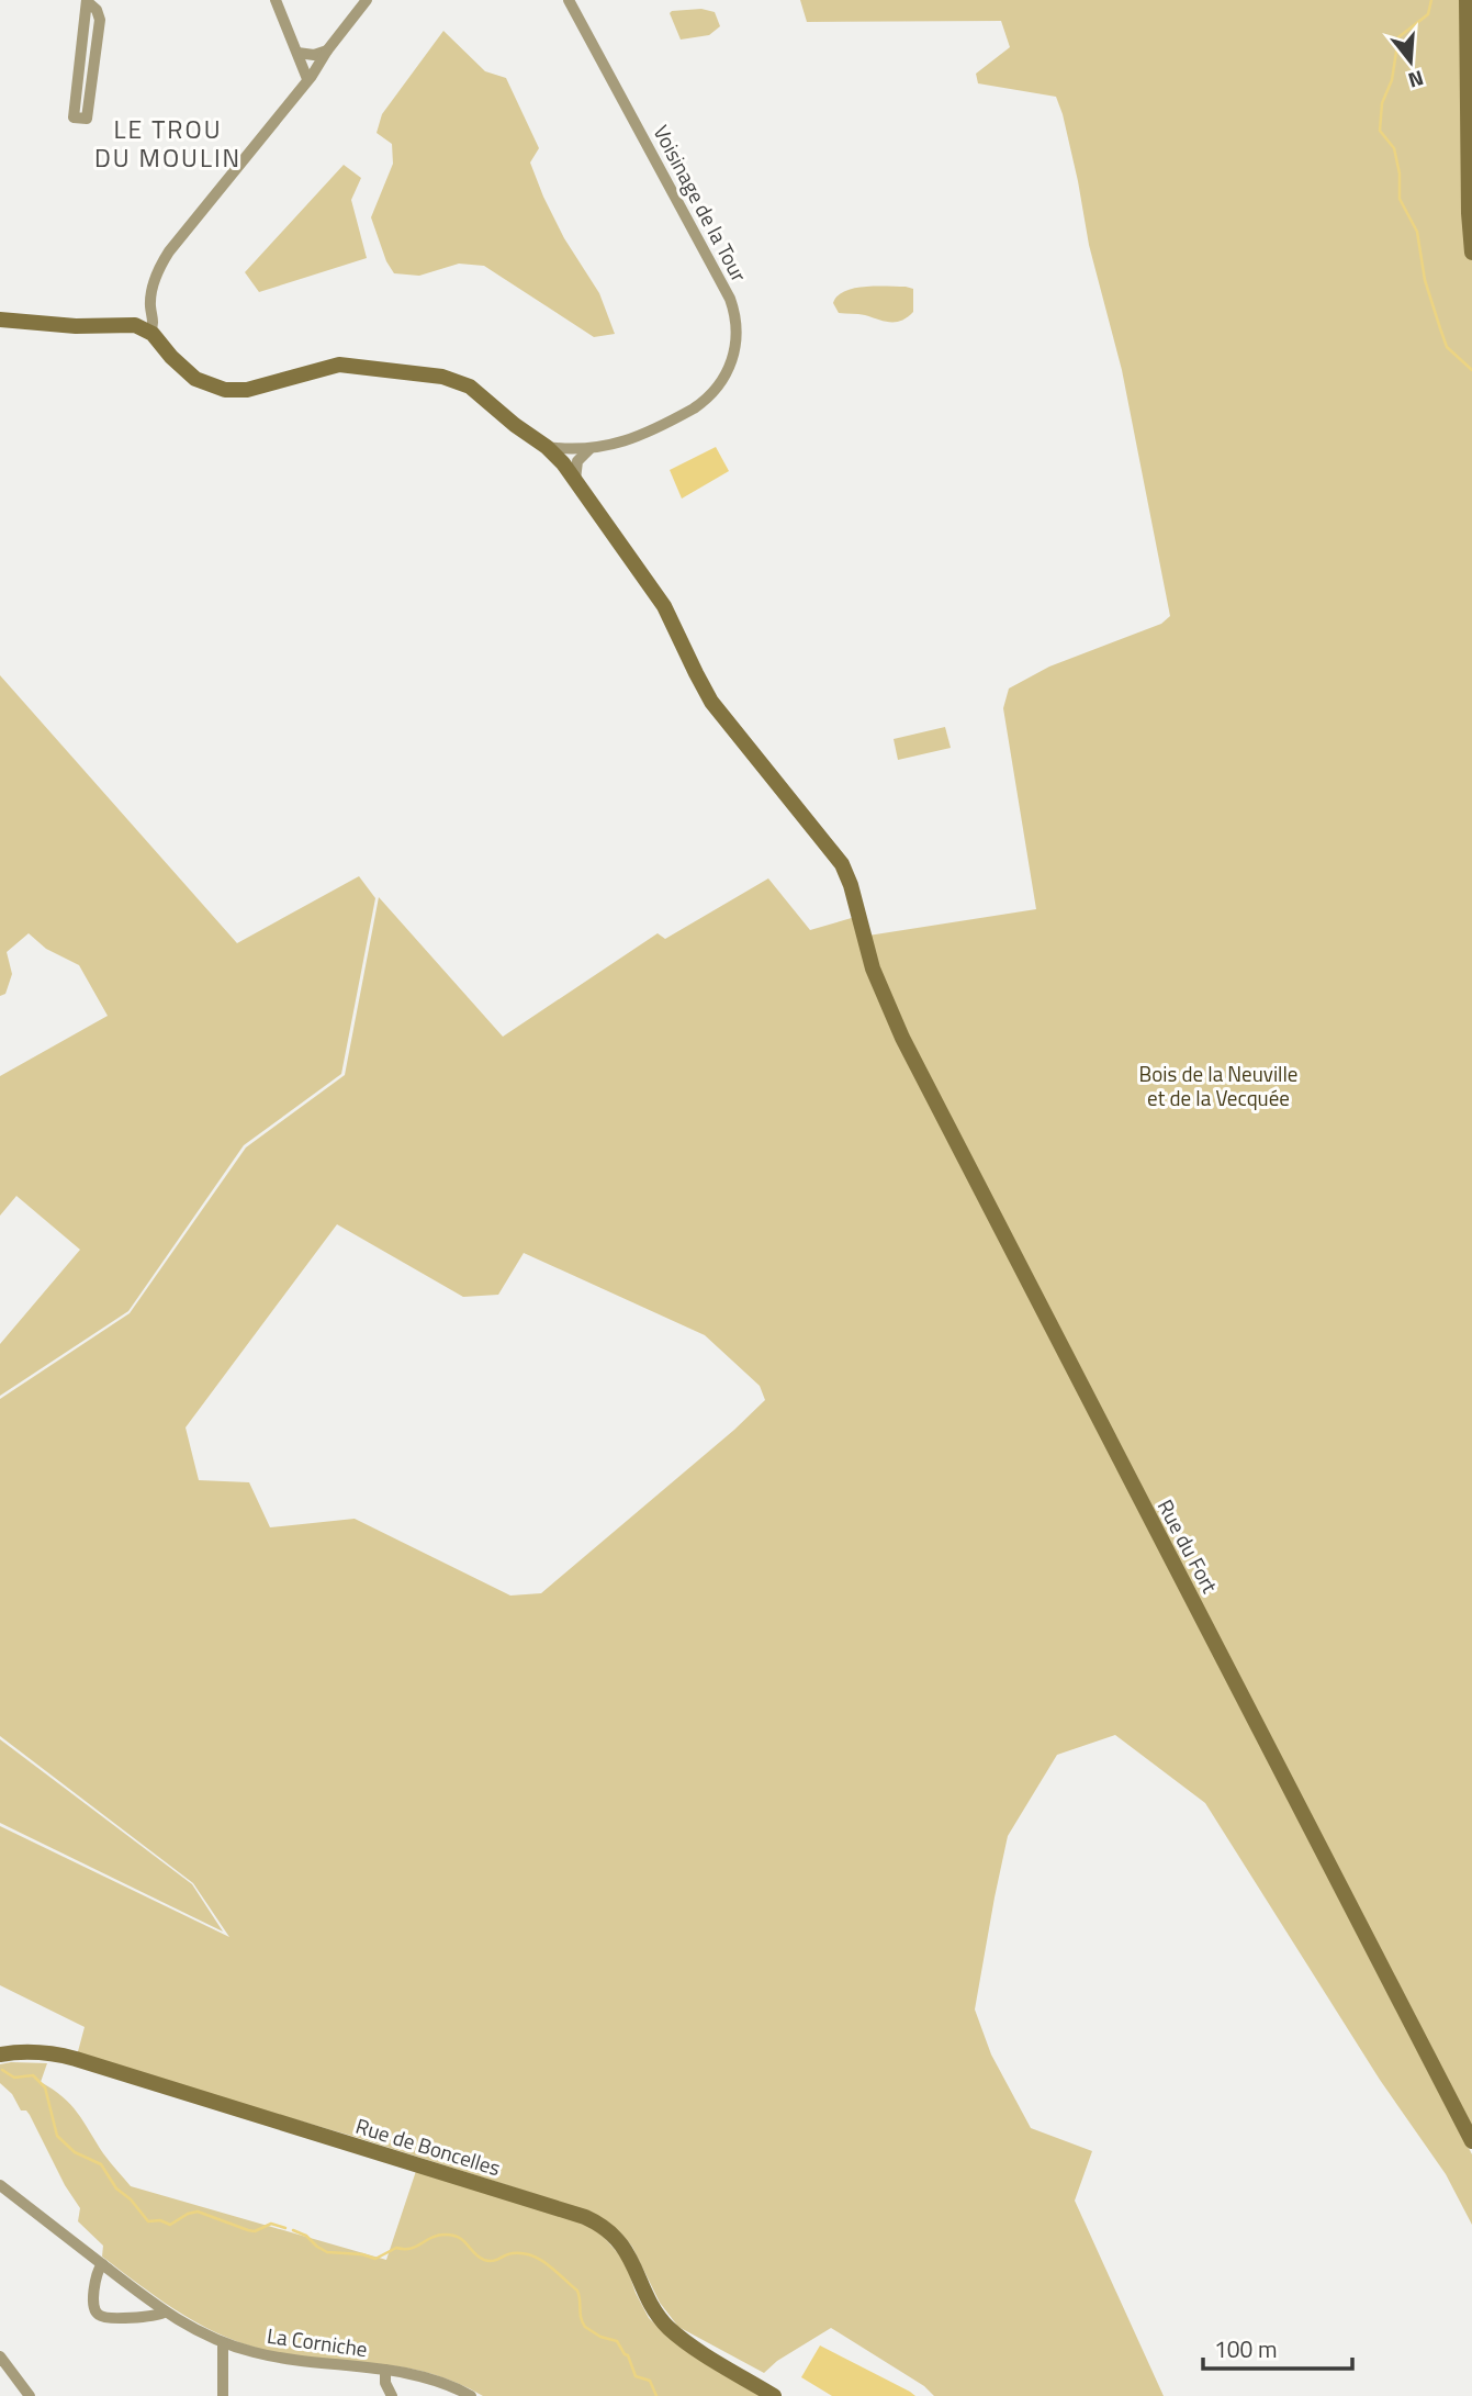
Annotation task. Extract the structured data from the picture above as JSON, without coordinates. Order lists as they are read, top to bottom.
{
  "streets": {
    "street": [
      "Voisinage de la Tour",
      "Rue du Fort",
      "Rue de Boncelles",
      "La Corniche"
    ]
  },
  "crossings": [
    ["Voisinage de la Tour", "Rue du Fort"]
  ],
  "districts": ["LE TROU DU MOULIN"],
  "parks": ["Bois de la Neuville et de la Vecquée"],
  "scale_bar": "100 m",
  "north": "bottom"
}
